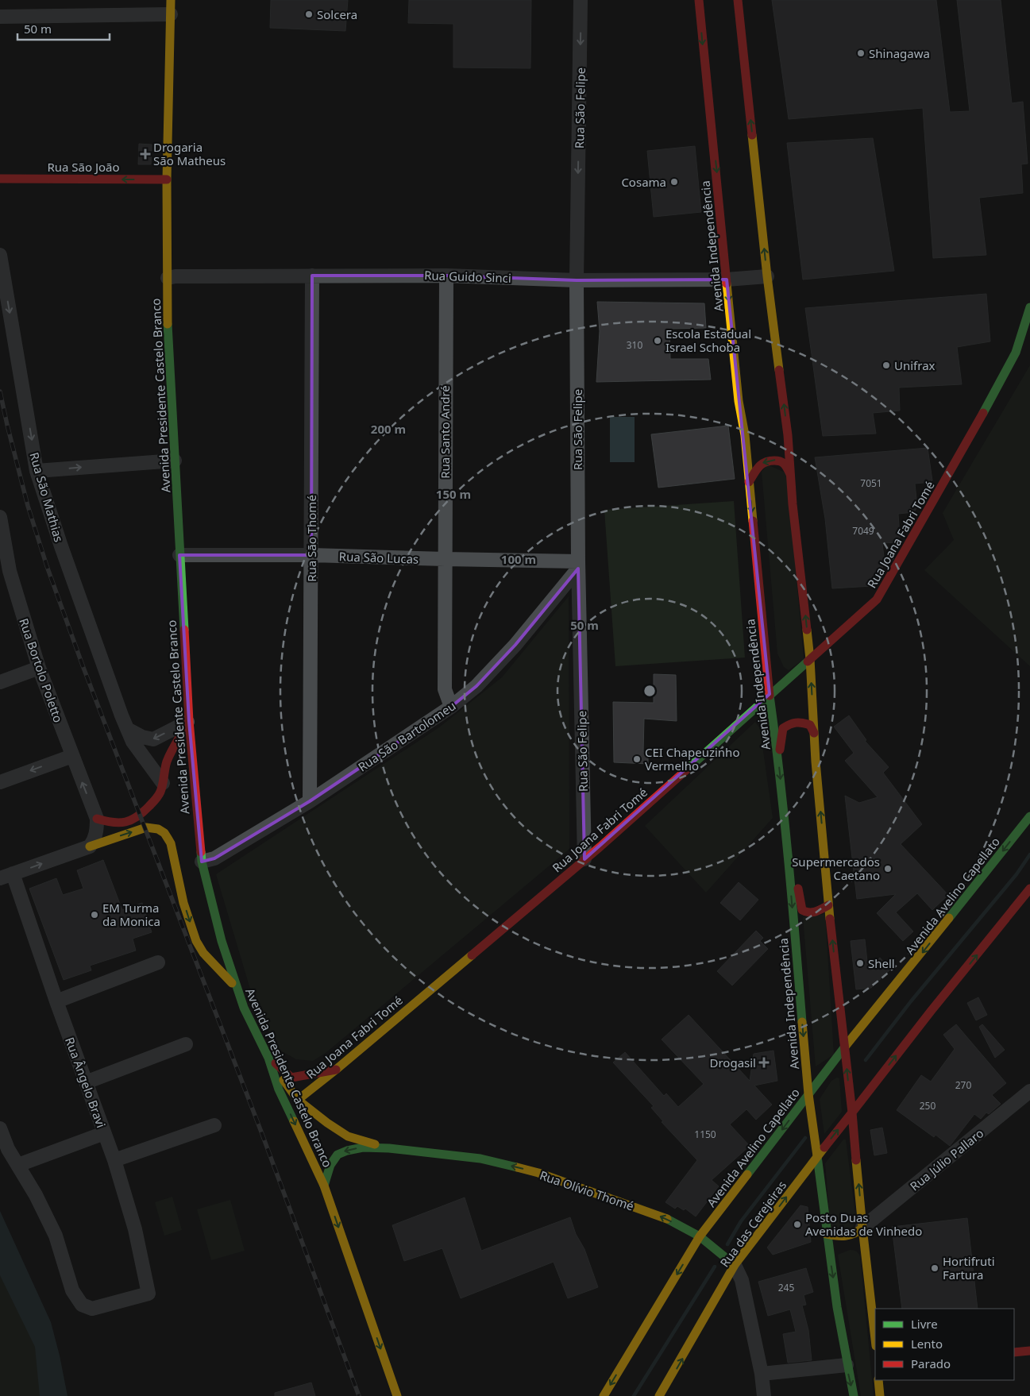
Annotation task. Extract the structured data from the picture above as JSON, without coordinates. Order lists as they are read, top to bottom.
{
  "streets": {
    "main road": [
      "Rua São João",
      "Avenida Independência",
      "Avenida Presidente Castelo Branco",
      "Rua Joana Fabri Tomé",
      "Avenida Avelino Capellato",
      "Rua Olívio Thomé",
      "Rua das Cerejeiras"
    ],
    "street": [
      "Rua São Felipe",
      "Rua Guido Sinci",
      "Rua Santo André",
      "Rua São Mathias",
      "Rua São Thomé",
      "Rua São Lucas",
      "Rua Bortolo Poletto",
      "Rua São Bartolomeu",
      "Rua Ângelo Bravi",
      "Rua Júlio Pallaro"
    ]
  },
  "crossings": [
    ["Rua São Felipe", "Rua Guido Sinci"],
    ["Rua São Felipe", "Rua Joana Fabri Tomé"],
    ["Rua São Felipe", "Rua São Lucas"],
    ["Rua São Felipe", "Rua São Bartolomeu"],
    ["Rua São João", "Avenida Presidente Castelo Branco"],
    ["Avenida Independência", "Rua Guido Sinci"],
    ["Avenida Independência", "Rua Joana Fabri Tomé"],
    ["Avenida Independência", "Avenida Avelino Capellato"],
    ["Avenida Independência", "Rua das Cerejeiras"],
    ["Rua Guido Sinci", "Avenida Presidente Castelo Branco"],
    ["Rua Guido Sinci", "Rua Santo André"],
    ["Rua Guido Sinci", "Rua São Thomé"],
    ["Avenida Presidente Castelo Branco", "Rua São Lucas"],
    ["Avenida Presidente Castelo Branco", "Rua São Bartolomeu"],
    ["Rua Santo André", "Rua São Lucas"],
    ["Rua Santo André", "Rua São Bartolomeu"],
    ["Rua São Thomé", "Rua São Lucas"],
    ["Rua São Thomé", "Rua São Bartolomeu"],
    ["Rua São Lucas", "Rua São Bartolomeu"],
    ["Avenida Avelino Capellato", "Rua Olívio Thomé"],
    ["Rua Olívio Thomé", "Rua das Cerejeiras"]
  ],
  "one_way": [
    "Rua São João",
    "Rua São Mathias",
    "Rua Olívio Thomé",
    "Rua das Cerejeiras"
  ],
  "places": {
    "other": [
      "Solcera",
      "Shinagawa",
      "Cosama",
      "Escola Estadual Israel Schoba",
      "Unifrax",
      "CEI Chapeuzinho Vermelho",
      "Supermercados Caetano",
      "EM Turma da Monica",
      "Shell",
      "Posto Duas Avenidas de Vinhedo",
      "Hortifruti Fartura"
    ],
    "health": ["Drogaria São Matheus", "Drogasil"]
  },
  "house_numbers": [
    "310",
    "7051",
    "7049",
    "270",
    "250",
    "1150",
    "245"
  ],
  "legend": ["Livre", "Lento", "Parado"],
  "scale_bar": "50 m",
  "rings": [
    "200 m",
    "150 m",
    "100 m",
    "50 m"
  ]
}
